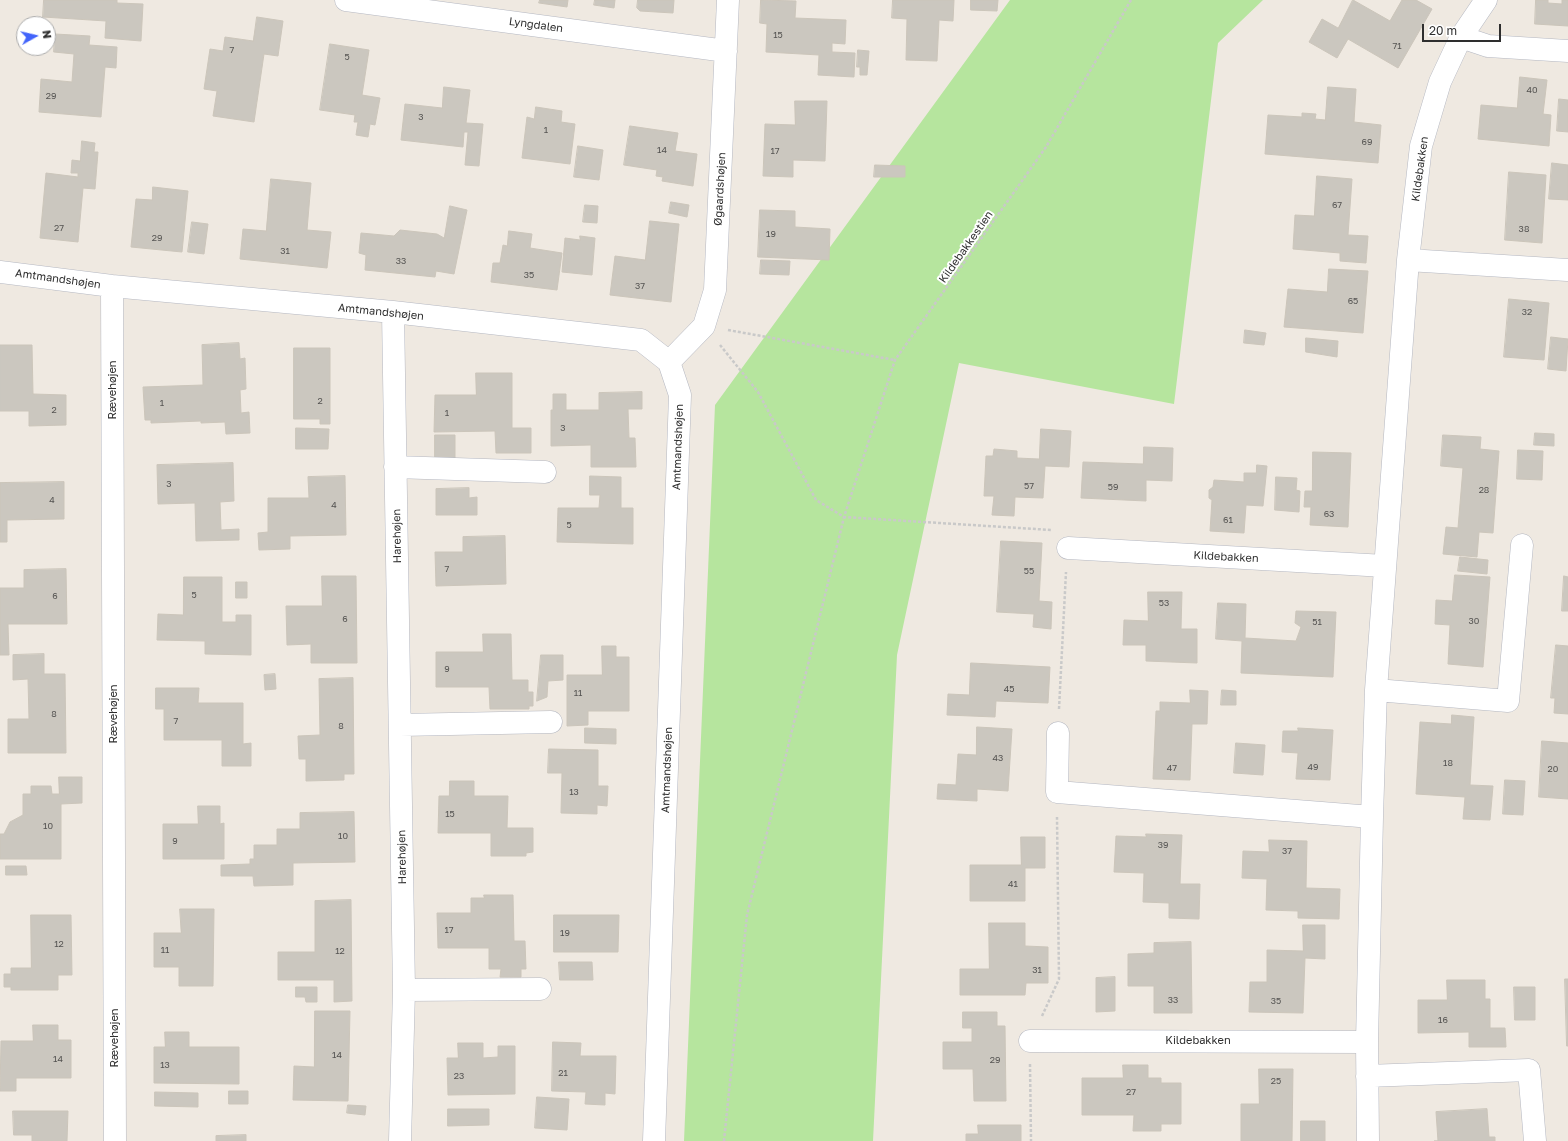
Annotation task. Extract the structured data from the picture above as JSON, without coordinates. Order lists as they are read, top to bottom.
{
  "streets": {
    "street": [
      "Lyngdalen",
      "Kildebakken",
      "Øgaardshøjen",
      "Amtmandshøjen",
      "Rævehøjen",
      "Harehøjen"
    ],
    "path": ["Kildebakkestien"]
  },
  "crossings": [
    ["Lyngdalen", "Øgaardshøjen"],
    ["Øgaardshøjen", "Amtmandshøjen"],
    ["Amtmandshøjen", "Rævehøjen"],
    ["Amtmandshøjen", "Harehøjen"]
  ],
  "house_numbers": [
    "15",
    "71",
    "7",
    "5",
    "40",
    "29",
    "3",
    "1",
    "69",
    "14",
    "17",
    "67",
    "27",
    "38",
    "19",
    "29",
    "31",
    "33",
    "35",
    "37",
    "65",
    "32",
    "2",
    "1",
    "2",
    "1",
    "3",
    "3",
    "57",
    "59",
    "28",
    "4",
    "4",
    "63",
    "61",
    "5",
    "7",
    "55",
    "5",
    "6",
    "53",
    "6",
    "30",
    "51",
    "9",
    "45",
    "11",
    "8",
    "7",
    "8",
    "43",
    "18",
    "49",
    "47",
    "20",
    "13",
    "15",
    "10",
    "10",
    "9",
    "39",
    "37",
    "41",
    "17",
    "19",
    "12",
    "11",
    "12",
    "31",
    "33",
    "35",
    "16",
    "14",
    "14",
    "29",
    "13",
    "21",
    "23",
    "25",
    "27"
  ],
  "scale_bar": "20 m",
  "north": "right"
}
